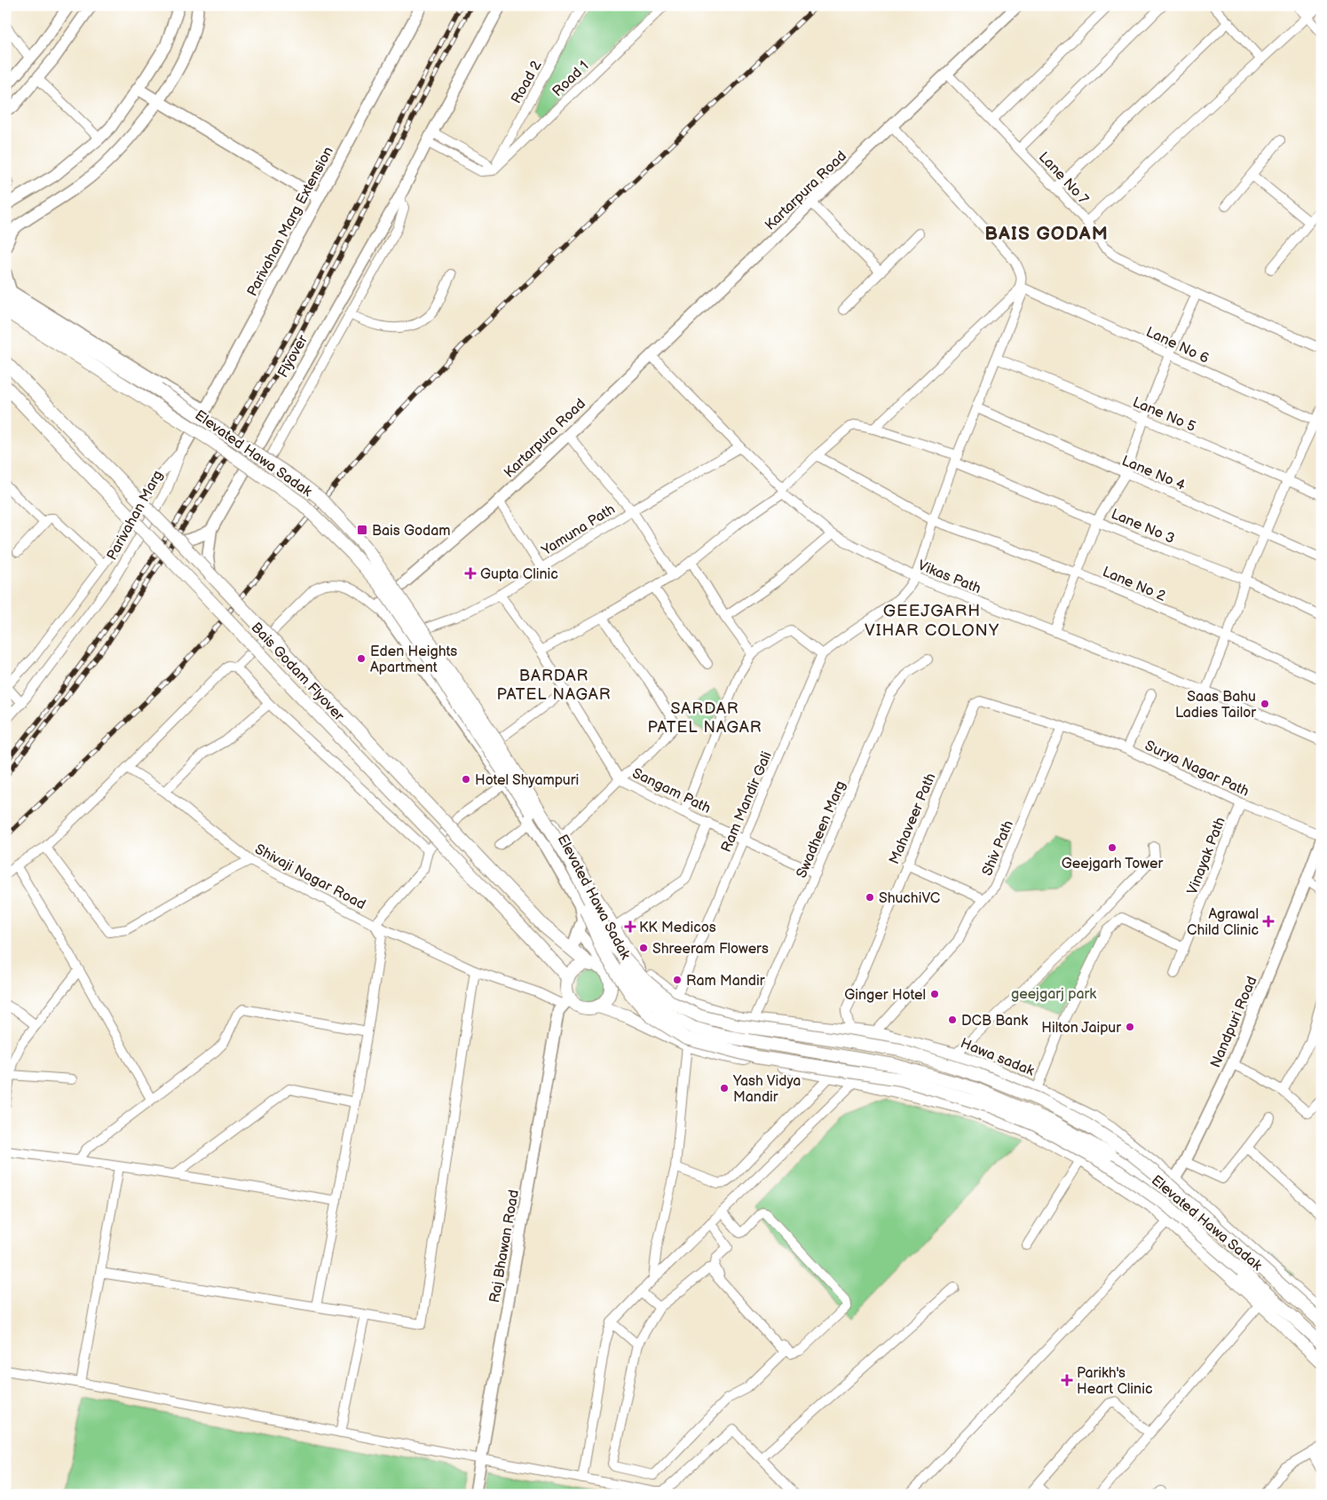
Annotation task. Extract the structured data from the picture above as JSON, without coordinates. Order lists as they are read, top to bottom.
{
  "streets": {
    "main road": ["Elevated Hawa Sadak", "Bais Godam Flyover", "Hawa sadak"],
    "street": [
      "Road 1",
      "Road 2",
      "Lane No 7",
      "Kartarpura Road",
      "Parivahan Marg Extension",
      "Lane No 6",
      "Flyover",
      "Lane No 5",
      "Lane No 4",
      "Parivahan Marg",
      "Lane No 3",
      "Yamuna Path",
      "Vikas Path",
      "Lane No 2",
      "Surya Nagar Path",
      "Sangam Path",
      "Ram Mandir Gali",
      "Mahaveer Path",
      "Swadheen Marg",
      "Shiv Path",
      "Vinayak Path",
      "Shivaji Nagar Road",
      "Nandpuri Road",
      "Raj Bhawan Road"
    ]
  },
  "crossings": [
    ["Road 1", "Road 2"],
    ["Lane No 7", "Kartarpura Road"],
    ["Kartarpura Road", "Vikas Path"],
    ["Parivahan Marg Extension", "Parivahan Marg"],
    ["Lane No 6", "Lane No 5"],
    ["Flyover", "Bais Godam Flyover"],
    ["Lane No 3", "Vikas Path"],
    ["Lane No 3", "Lane No 2"],
    ["Lane No 3", "Sangam Path"],
    ["Yamuna Path", "Vikas Path"],
    ["Yamuna Path", "Sangam Path"],
    ["Vikas Path", "Ram Mandir Gali"],
    ["Bais Godam Flyover", "Shivaji Nagar Road"],
    ["Bais Godam Flyover", "Raj Bhawan Road"],
    ["Surya Nagar Path", "Mahaveer Path"],
    ["Surya Nagar Path", "Shiv Path"],
    ["Surya Nagar Path", "Vinayak Path"],
    ["Surya Nagar Path", "Nandpuri Road"],
    ["Sangam Path", "Ram Mandir Gali"],
    ["Sangam Path", "Swadheen Marg"],
    ["Ram Mandir Gali", "Hawa sadak"],
    ["Mahaveer Path", "Shiv Path"],
    ["Mahaveer Path", "Hawa sadak"],
    ["Swadheen Marg", "Hawa sadak"],
    ["Shiv Path", "Hawa sadak"],
    ["Shivaji Nagar Road", "Raj Bhawan Road"],
    ["Nandpuri Road", "Hawa sadak"]
  ],
  "districts": [
    "BAIS GODAM",
    "GEEJGARH VIHAR COLONY",
    "BARDAR PATEL NAGAR",
    "SARDAR PATEL NAGAR"
  ],
  "parks": ["geejgarj park"],
  "places": {
    "transit": ["Bais Godam"],
    "health": [
      "Gupta Clinic",
      "Agrawal Child Clinic",
      "KK Medicos",
      "Parikh's Heart Clinic"
    ],
    "other": [
      "Eden Heights Apartment",
      "Saas Bahu Ladies Tailor",
      "Hotel Shyampuri",
      "Geejgarh Tower",
      "ShuchiVC",
      "Shreeram Flowers",
      "Ram Mandir",
      "Ginger Hotel",
      "DCB Bank",
      "Hilton Jaipur",
      "Yash Vidya Mandir"
    ]
  }
}
